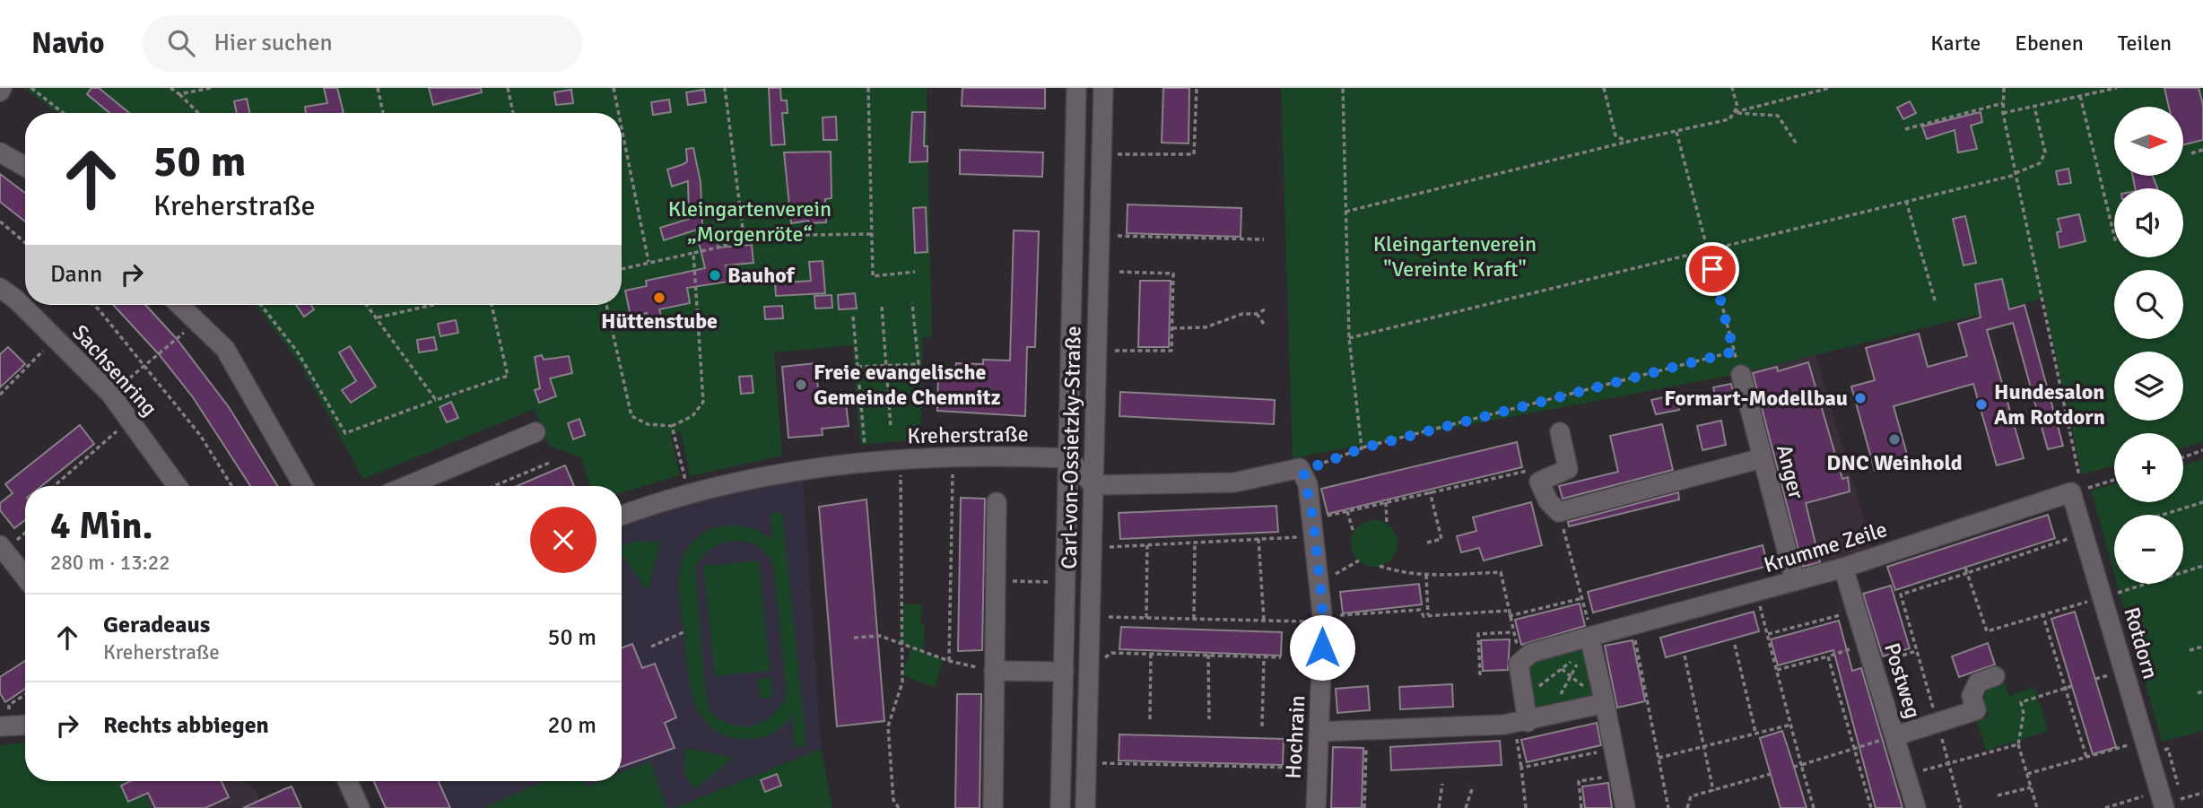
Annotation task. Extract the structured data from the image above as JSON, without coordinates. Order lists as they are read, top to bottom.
{
  "streets": {
    "street": [
      "Sachsenring",
      "Kreherstraße",
      "Carl-von-Ossietzky-Straße",
      "Anger",
      "Krumme Zeile",
      "Rotdorn",
      "Postweg",
      "Hochrain"
    ]
  },
  "crossings": [
    ["Kreherstraße", "Carl-von-Ossietzky-Straße"],
    ["Anger", "Krumme Zeile"],
    ["Krumme Zeile", "Rotdorn"],
    ["Krumme Zeile", "Postweg"]
  ],
  "parks": ["Kleingartenverein „Morgenröte“", "Kleingartenverein \"Vereinte Kraft\""],
  "places": [
    "Bauhof",
    "Hüttenstube",
    "Freie evangelische Gemeinde Chemnitz",
    "Formart-Modellbau",
    "Hundesalon Am Rotdorn",
    "DNC Weinhold"
  ],
  "north": "right",
  "page": {
    "header": "Navio",
    "search": "Hier suchen",
    "nav": ["Karte", "Ebenen", "Teilen"],
    "map_buttons": ["+", "−"],
    "turn": ["50 m", "Kreherstraße"],
    "then": "Dann",
    "heading": ["4 Min.", "280 m · 13:22"],
    "list": [
      {
        "name": "Geradeaus",
        "note": "Kreherstraße",
        "value": "50 m"
      },
      {
        "name": "Rechts abbiegen",
        "value": "20 m"
      }
    ]
  }
}
